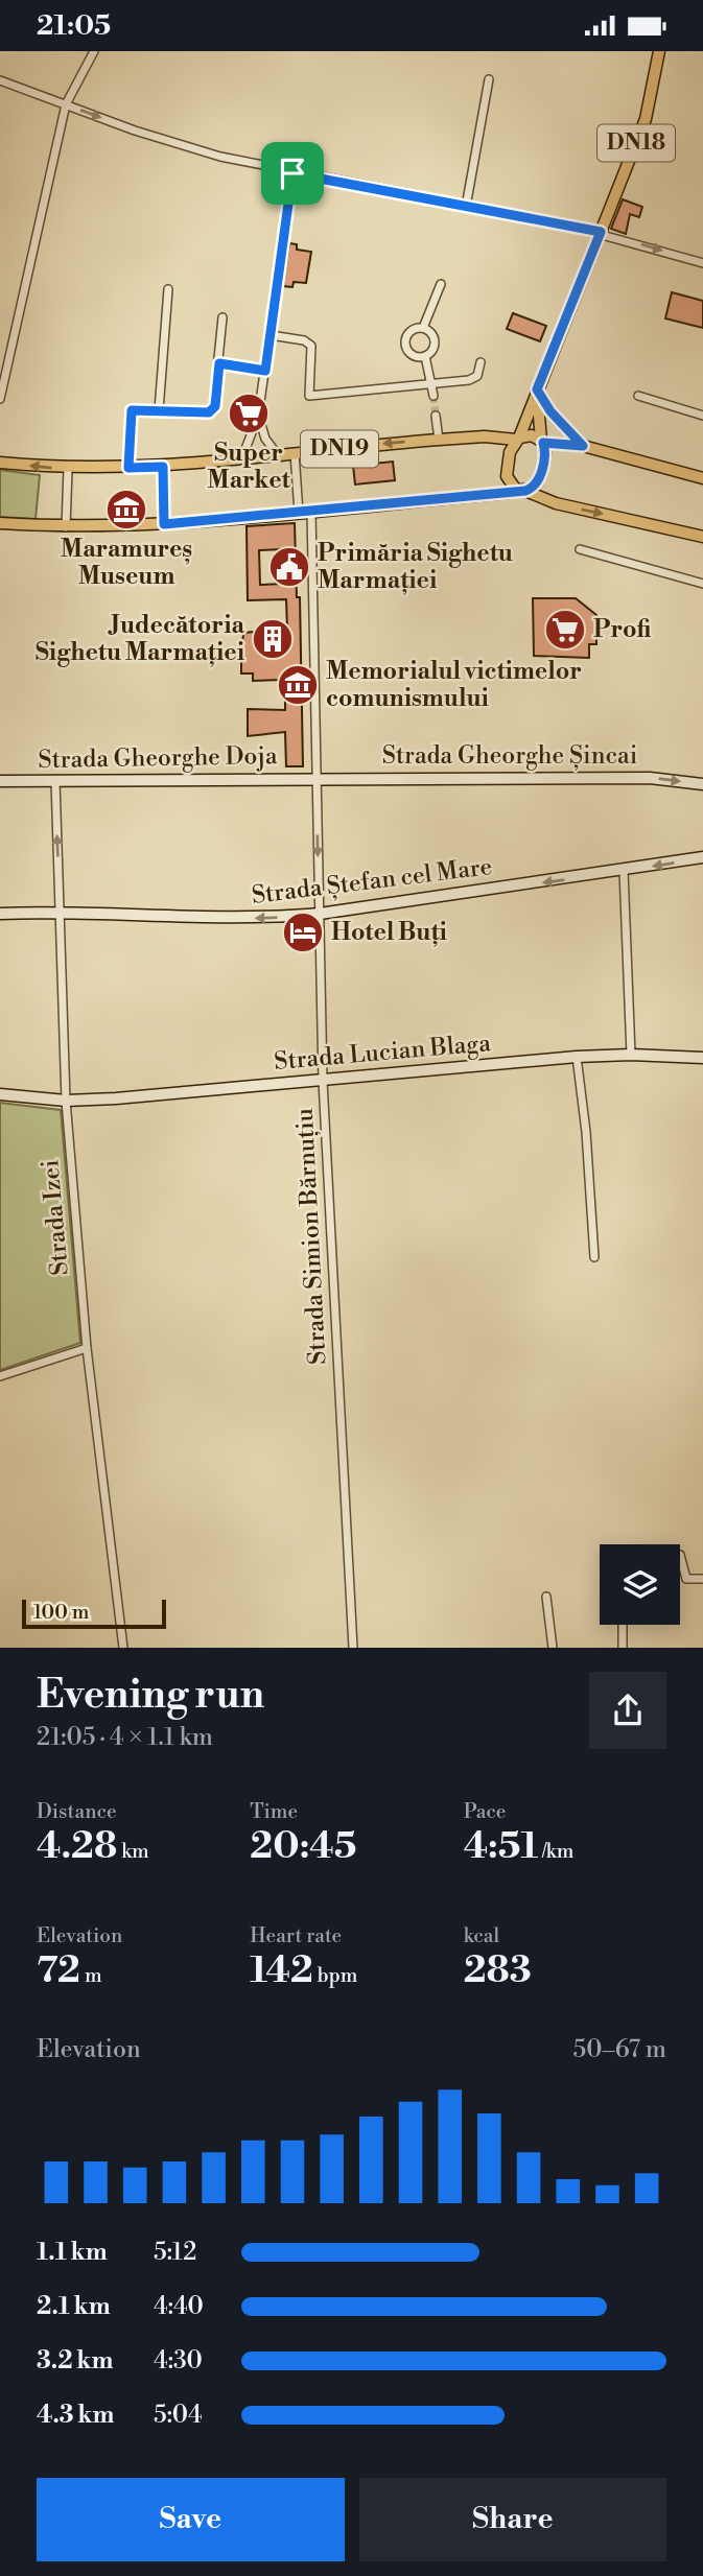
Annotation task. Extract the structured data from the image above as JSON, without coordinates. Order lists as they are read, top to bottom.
{
  "streets": {
    "main road": [
      "DN18",
      "DN19",
      "Strada Gheorghe Șincai",
      "Strada Gheorghe Doja",
      "Strada Ștefan cel Mare",
      "Strada Lucian Blaga"
    ],
    "street": ["Strada Izei", "Strada Simion Bărnuțiu"]
  },
  "crossings": [
    ["DN19", "Strada Simion Bărnuțiu"],
    ["Strada Gheorghe Șincai", "Strada Gheorghe Doja"],
    ["Strada Gheorghe Șincai", "Strada Simion Bărnuțiu"],
    ["Strada Gheorghe Doja", "Strada Izei"],
    ["Strada Gheorghe Doja", "Strada Simion Bărnuțiu"],
    ["Strada Ștefan cel Mare", "Strada Izei"],
    ["Strada Ștefan cel Mare", "Strada Simion Bărnuțiu"],
    ["Strada Lucian Blaga", "Strada Izei"],
    ["Strada Lucian Blaga", "Strada Simion Bărnuțiu"]
  ],
  "one_way": ["Strada Gheorghe Șincai", "Strada Ștefan cel Mare"],
  "places": {
    "supermarket": ["Super Market", "Profi"],
    "museum": ["Maramureș Museum", "Memorialul victimelor comunismului"],
    "public building": ["Primăria Sighetu Marmației"],
    "building": ["Judecătoria Sighetu Marmației"],
    "hotel": ["Hotel Buți"]
  },
  "scale_bar": "100 m",
  "page": {
    "status": "21:05",
    "scale": "100 m",
    "heading": ["Evening run", "21:05 · 4 × 1.1 km"],
    "stats": [
      ["Distance", "4.28 km"],
      ["Time", "20:45"],
      ["Pace", "4:51 /km"],
      ["Elevation", "72 m"],
      ["Heart rate", "142 bpm"],
      ["kcal", "283"]
    ],
    "chart": ["Elevation", "50–67 m"],
    "list": [
      {
        "name": "1.1 km",
        "note": "5:12"
      },
      {
        "name": "2.1 km",
        "note": "4:40"
      },
      {
        "name": "3.2 km",
        "note": "4:30"
      },
      {
        "name": "4.3 km",
        "note": "5:04"
      }
    ],
    "buttons": ["Save", "Share"]
  }
}
